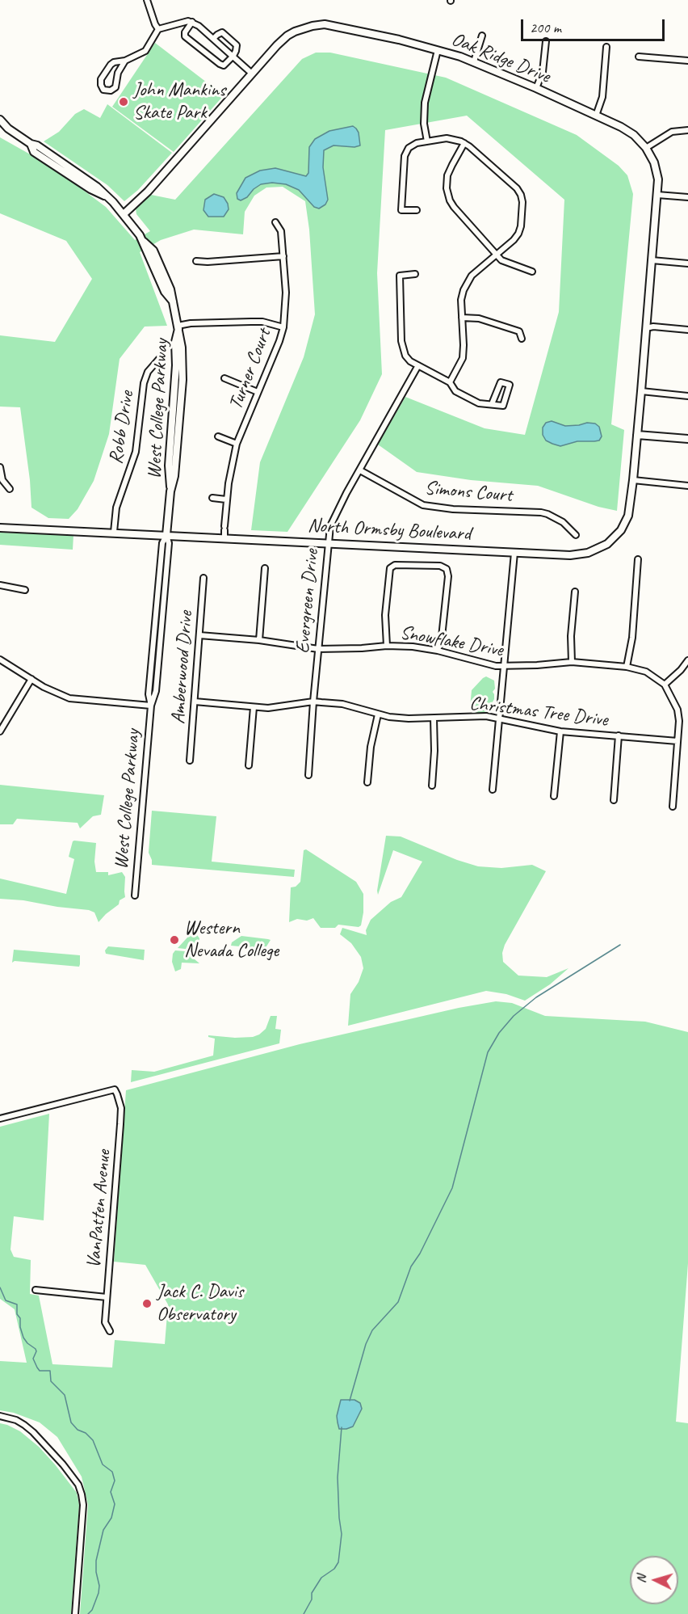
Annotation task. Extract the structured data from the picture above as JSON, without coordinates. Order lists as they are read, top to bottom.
{
  "streets": {
    "street": [
      "Oak Ridge Drive",
      "Turner Court",
      "West College Parkway",
      "Robb Drive",
      "Simons Court",
      "North Ormsby Boulevard",
      "Evergreen Drive",
      "Snowflake Drive",
      "Amberwood Drive",
      "Christmas Tree Drive",
      "VanPatten Avenue"
    ]
  },
  "crossings": [
    ["Oak Ridge Drive", "West College Parkway"],
    ["Oak Ridge Drive", "North Ormsby Boulevard"],
    ["Turner Court", "North Ormsby Boulevard"],
    ["West College Parkway", "North Ormsby Boulevard"],
    ["Robb Drive", "North Ormsby Boulevard"],
    ["Simons Court", "Evergreen Drive"],
    ["North Ormsby Boulevard", "Evergreen Drive"],
    ["Evergreen Drive", "Snowflake Drive"],
    ["Evergreen Drive", "Christmas Tree Drive"],
    ["Snowflake Drive", "Amberwood Drive"],
    ["Amberwood Drive", "Christmas Tree Drive"]
  ],
  "places": ["John Mankins Skate Park", "Western Nevada College", "Jack C. Davis Observatory"],
  "scale_bar": "200 m",
  "north": "left"
}
